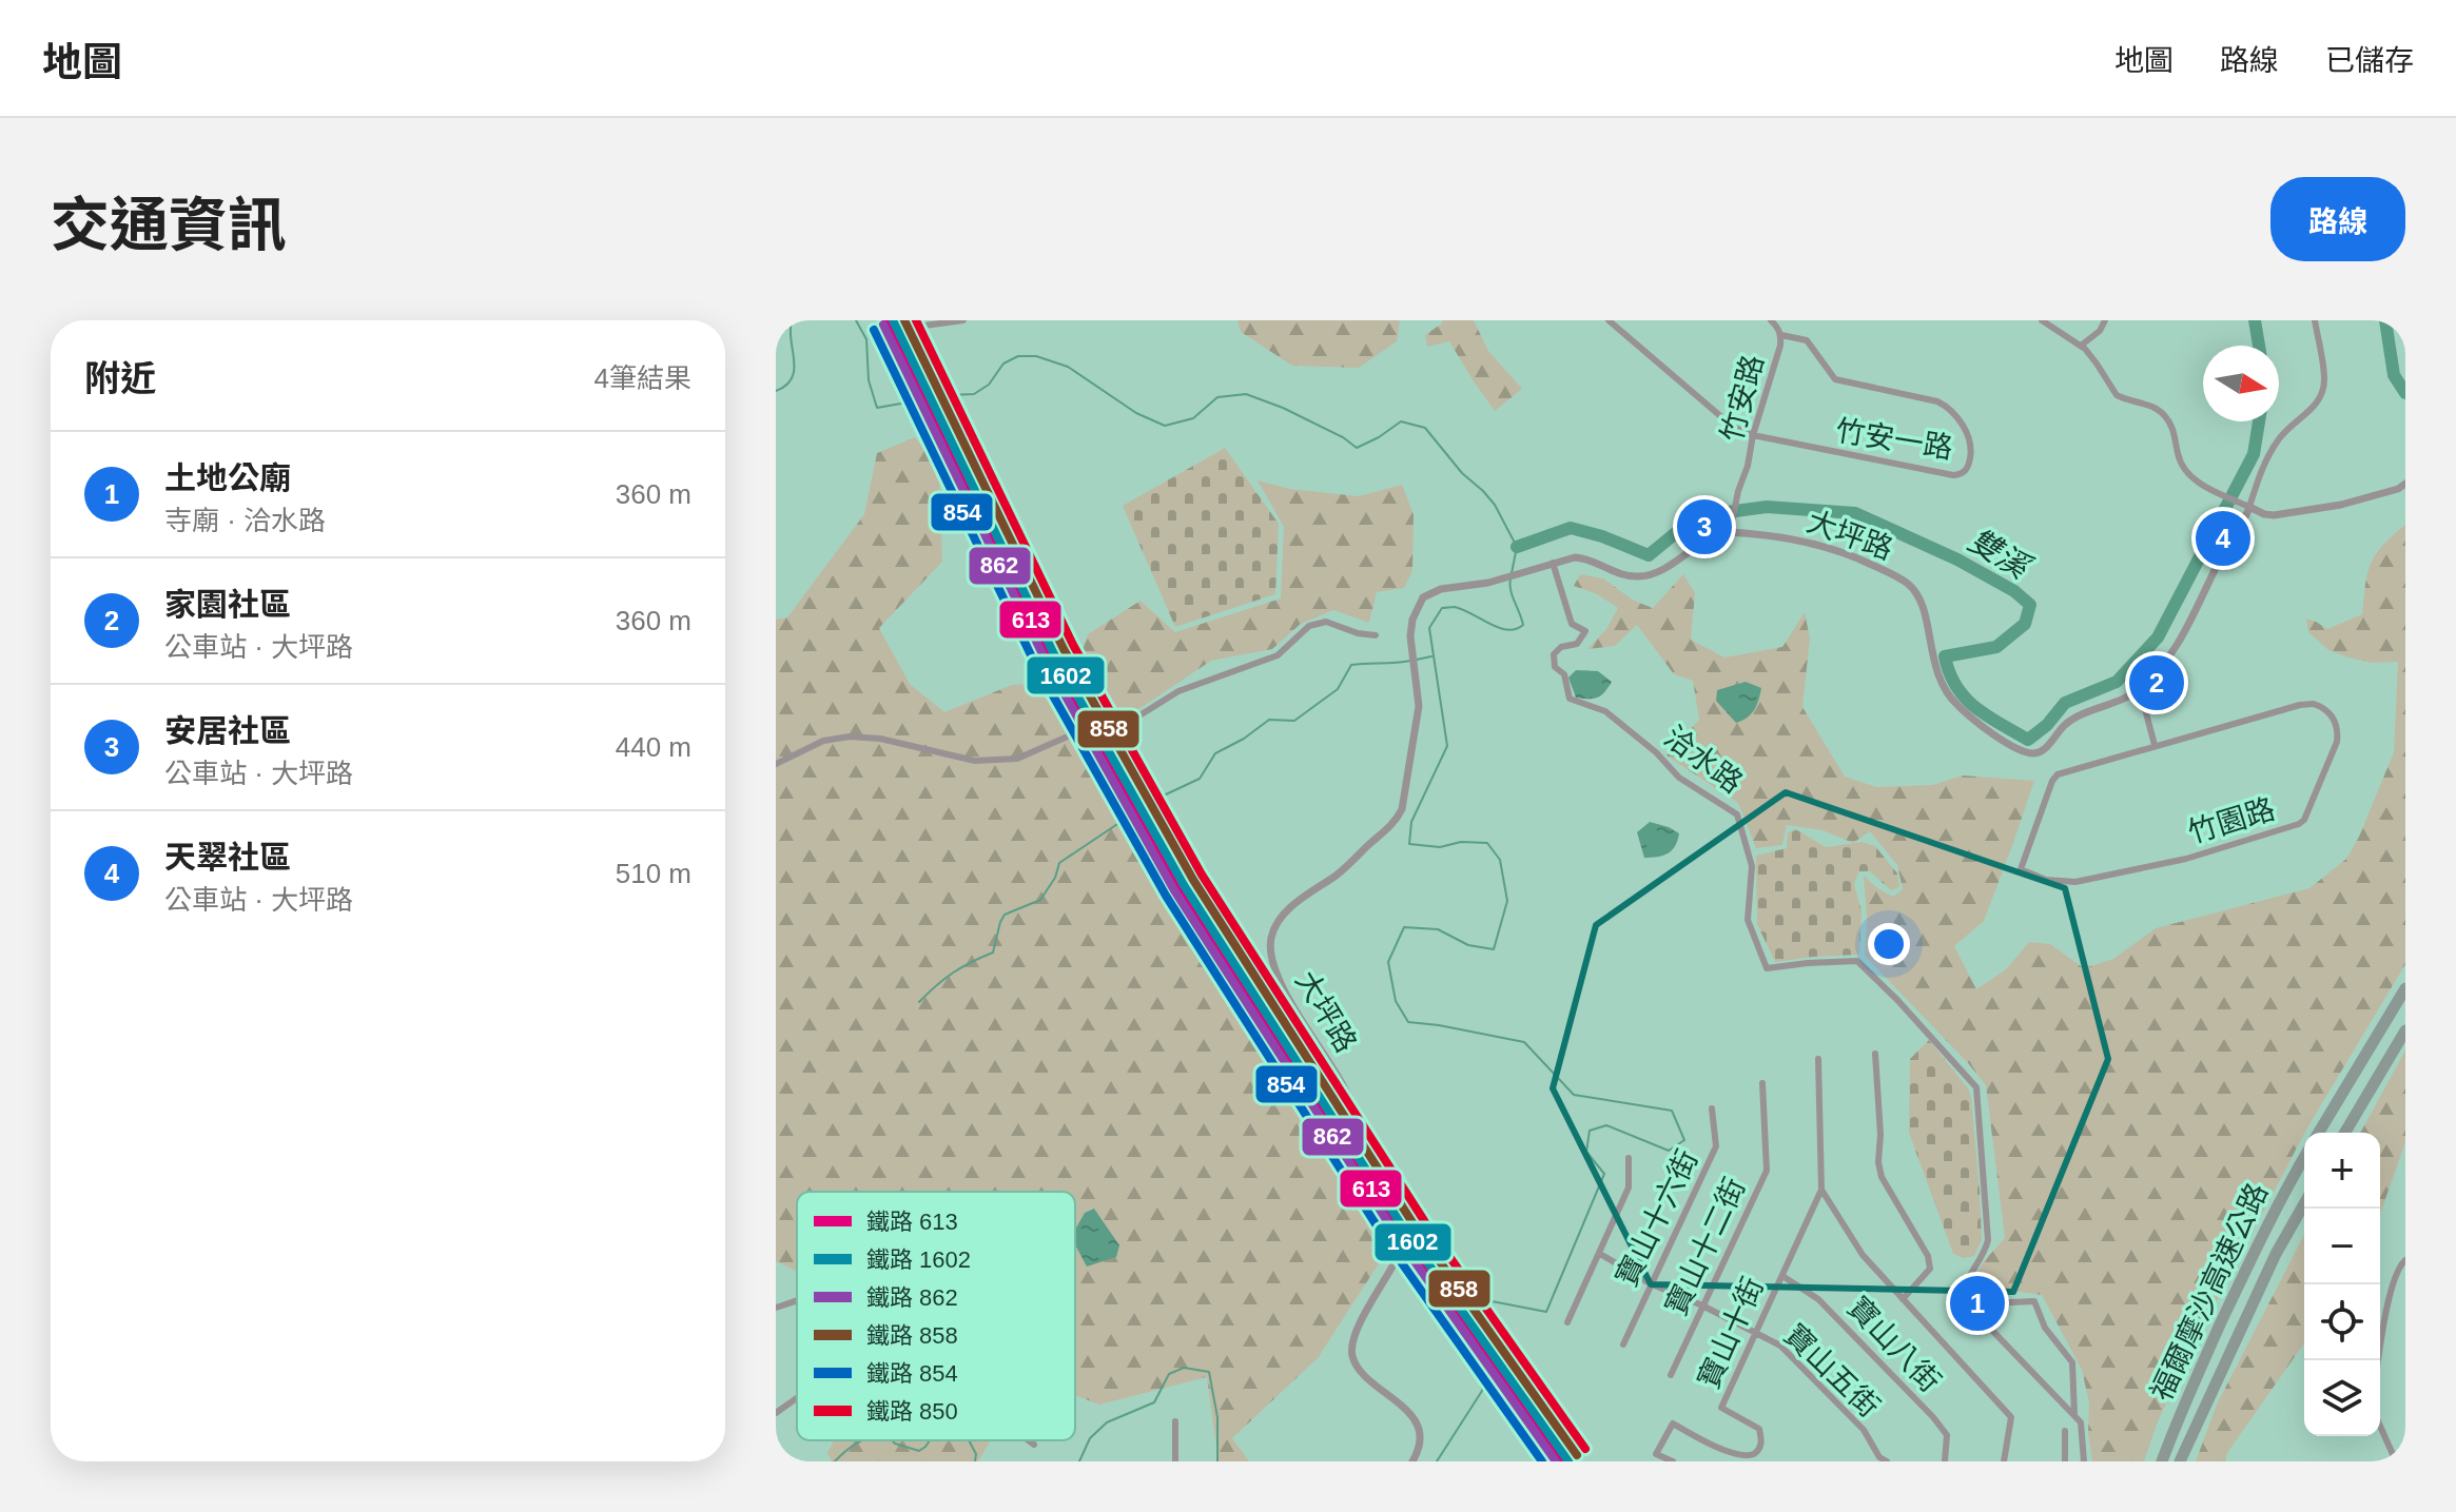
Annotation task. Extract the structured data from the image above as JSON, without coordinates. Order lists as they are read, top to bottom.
{
  "streets": {
    "highway": ["福爾摩沙高速公路"],
    "street": [
      "竹安路",
      "竹安一路",
      "大坪路",
      "洽水路",
      "竹園路",
      "寶山十六街",
      "寶山十二街",
      "寶山十街",
      "寶山八街",
      "寶山五街"
    ]
  },
  "crossings": [
    ["竹安路", "竹安一路"],
    ["竹安路", "大坪路"],
    ["大坪路", "洽水路"],
    ["寶山十六街", "寶山五街"],
    ["寶山十二街", "寶山五街"],
    ["寶山十街", "寶山八街"],
    ["寶山十街", "寶山五街"]
  ],
  "water": ["雙溪"],
  "lines": [
    "rail line 613",
    "rail line 1602",
    "rail line 858",
    "rail line 850",
    "rail line 862",
    "rail line 854"
  ],
  "legend": [
    "鐵路 613",
    "鐵路 1602",
    "鐵路 862",
    "鐵路 858",
    "鐵路 854",
    "鐵路 850"
  ],
  "north": "right",
  "page": {
    "header": "地圖",
    "nav": ["地圖", "路線", "已儲存"],
    "title": "交通資訊",
    "buttons": "路線",
    "heading": ["附近", "4筆結果"],
    "list": [
      {
        "mark": "1",
        "name": "土地公廟",
        "note": "寺廟 · 洽水路",
        "value": "360 m"
      },
      {
        "mark": "2",
        "name": "家園社區",
        "note": "公車站 · 大坪路",
        "value": "360 m"
      },
      {
        "mark": "3",
        "name": "安居社區",
        "note": "公車站 · 大坪路",
        "value": "440 m"
      },
      {
        "mark": "4",
        "name": "天翠社區",
        "note": "公車站 · 大坪路",
        "value": "510 m"
      }
    ],
    "pins": [
      "3",
      "4",
      "2",
      "1"
    ],
    "map_buttons": ["+", "−"]
  }
}
